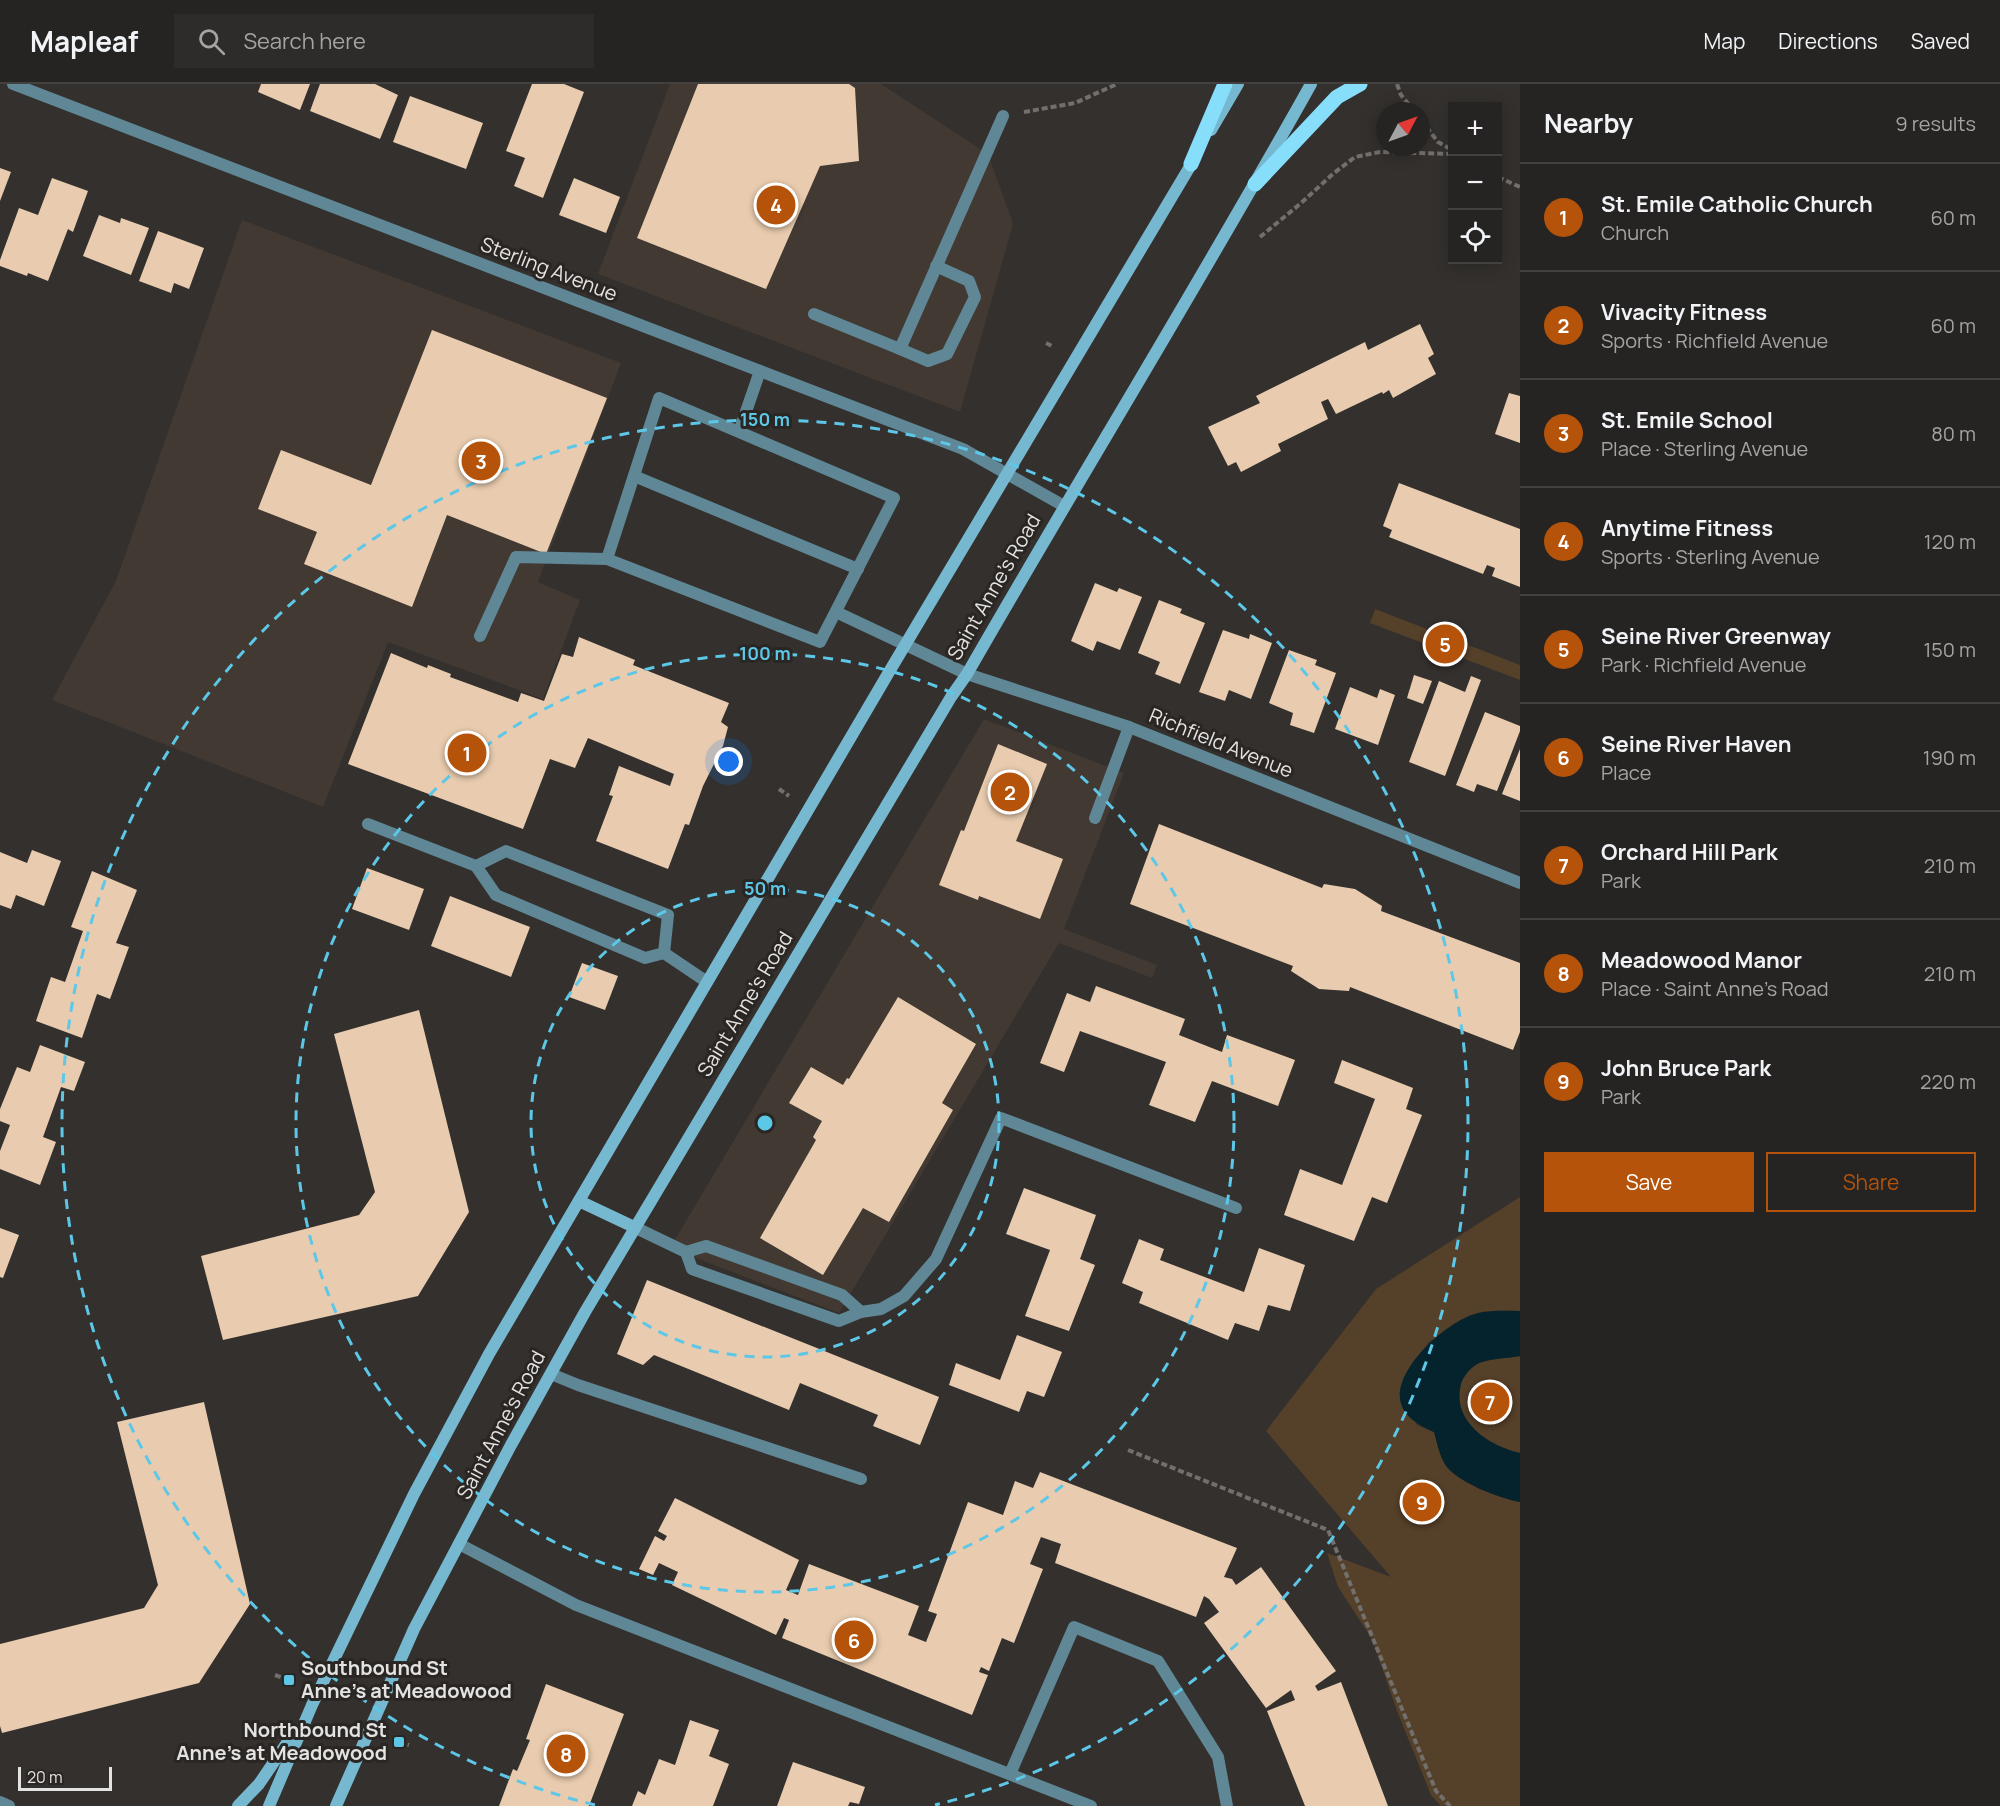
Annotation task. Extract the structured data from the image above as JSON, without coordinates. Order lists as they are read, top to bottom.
{
  "streets": {
    "main road": ["Saint Anne's Road"],
    "street": ["Sterling Avenue", "Richfield Avenue"]
  },
  "crossings": [
    ["Sterling Avenue", "Saint Anne's Road"],
    ["Saint Anne's Road", "Richfield Avenue"]
  ],
  "places": {
    "transit": ["Southbound St Anne's at Meadowood", "Northbound St Anne's at Meadowood"]
  },
  "scale_bar": "20 m",
  "north": "top right",
  "page": {
    "header": "Mapleaf",
    "search": "Search here",
    "nav": ["Map", "Directions", "Saved"],
    "heading": ["Nearby", "9 results"],
    "map_buttons": ["+", "−"],
    "list": [
      {
        "mark": "1",
        "name": "St. Emile Catholic Church",
        "note": "Church",
        "value": "60 m"
      },
      {
        "mark": "2",
        "name": "Vivacity Fitness",
        "note": "Sports · Richfield Avenue",
        "value": "60 m"
      },
      {
        "mark": "3",
        "name": "St. Emile School",
        "note": "Place · Sterling Avenue",
        "value": "80 m"
      },
      {
        "mark": "4",
        "name": "Anytime Fitness",
        "note": "Sports · Sterling Avenue",
        "value": "120 m"
      },
      {
        "mark": "5",
        "name": "Seine River Greenway",
        "note": "Park · Richfield Avenue",
        "value": "150 m"
      },
      {
        "mark": "6",
        "name": "Seine River Haven",
        "note": "Place",
        "value": "190 m"
      },
      {
        "mark": "7",
        "name": "Orchard Hill Park",
        "note": "Park",
        "value": "210 m"
      },
      {
        "mark": "8",
        "name": "Meadowood Manor",
        "note": "Place · Saint Anne's Road",
        "value": "210 m"
      },
      {
        "mark": "9",
        "name": "John Bruce Park",
        "note": "Park",
        "value": "220 m"
      }
    ],
    "pins": [
      "4",
      "3",
      "5",
      "1",
      "2",
      "7",
      "9",
      "6",
      "8"
    ],
    "buttons": ["Save", "Share"],
    "scale": "20 m"
  },
  "rings": ["150 m", "100 m", "50 m"]
}
